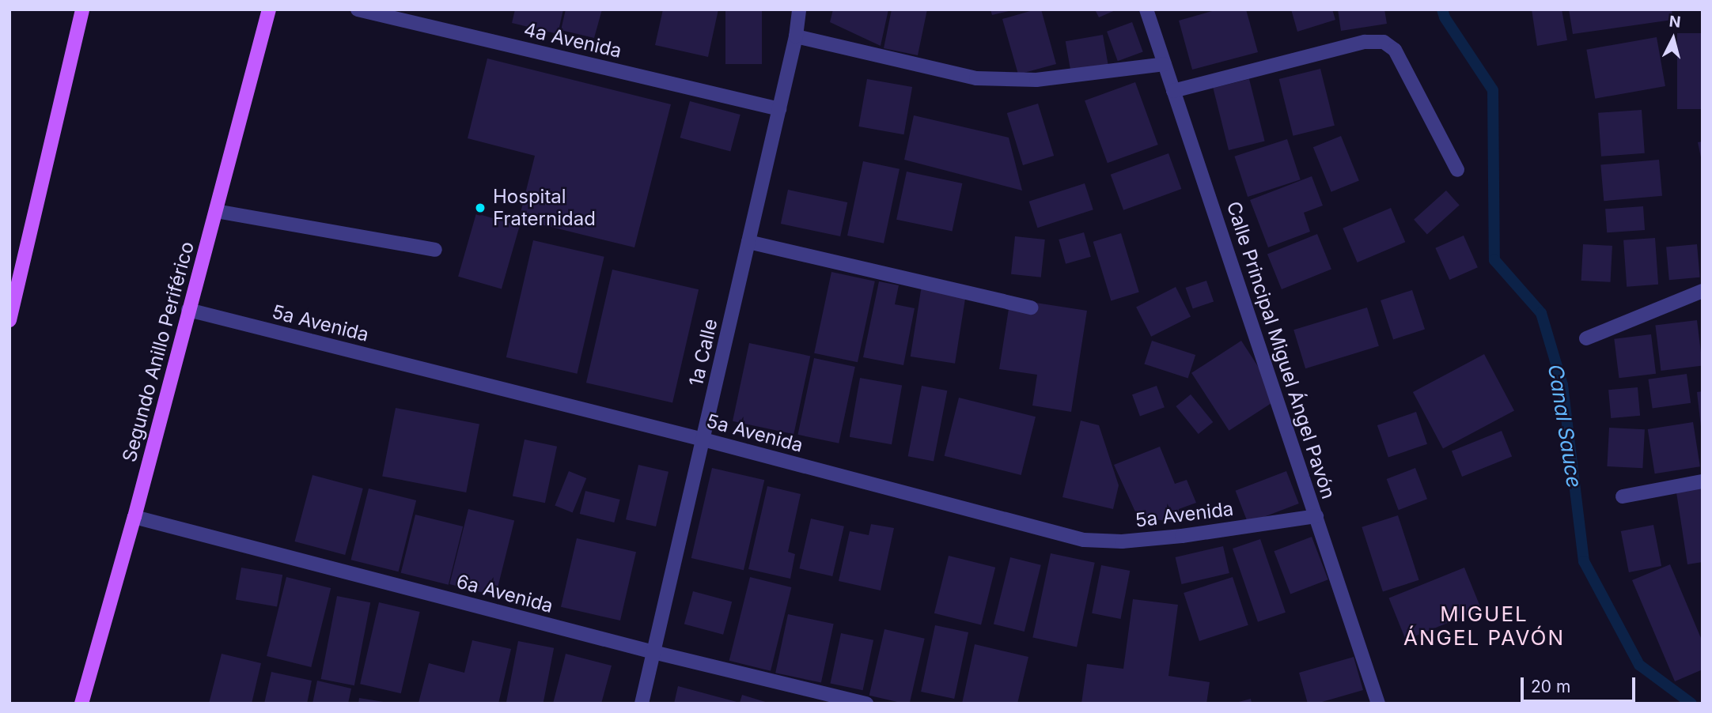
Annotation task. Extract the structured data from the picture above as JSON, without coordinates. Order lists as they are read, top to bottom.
{
  "streets": {
    "main road": ["Segundo Anillo Periférico"],
    "street": [
      "4a Avenida",
      "5a Avenida",
      "Calle Principal Miguel Ángel Pavón",
      "1a Calle",
      "6a Avenida"
    ]
  },
  "crossings": [
    ["4a Avenida", "1a Calle"],
    ["5a Avenida", "Calle Principal Miguel Ángel Pavón"],
    ["5a Avenida", "Segundo Anillo Periférico"],
    ["5a Avenida", "1a Calle"],
    ["Segundo Anillo Periférico", "6a Avenida"],
    ["1a Calle", "6a Avenida"]
  ],
  "districts": ["MIGUEL ÁNGEL PAVÓN"],
  "water": ["Canal Sauce"],
  "places": ["Hospital Fraternidad"],
  "scale_bar": "20 m",
  "north": "top"
}
